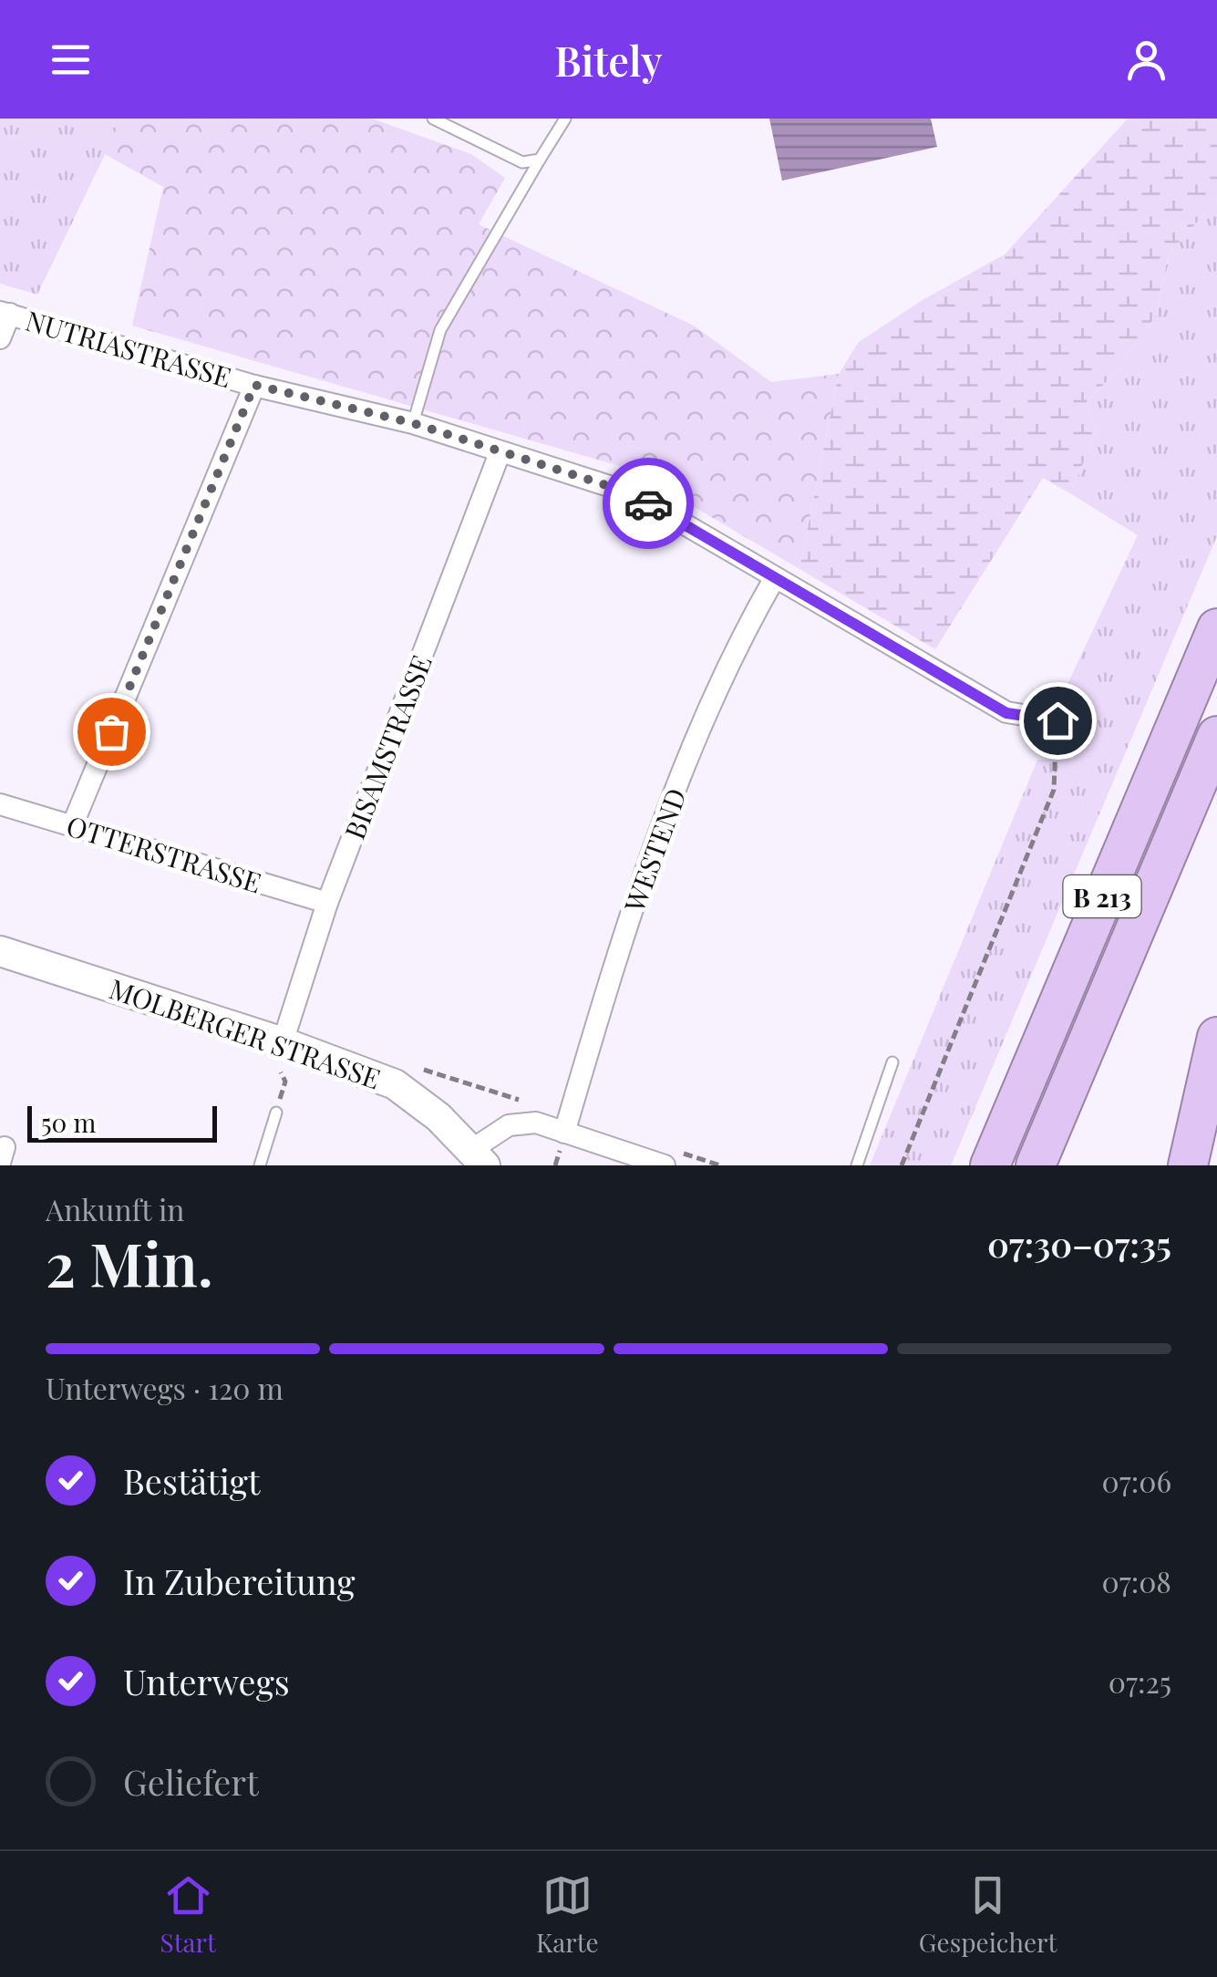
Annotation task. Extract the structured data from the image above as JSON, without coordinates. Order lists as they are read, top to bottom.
{
  "streets": {
    "highway": ["B 213"],
    "main road": ["MOLBERGER STRASSE"],
    "street": [
      "NUTRIASTRASSE",
      "BISAMSTRASSE",
      "WESTEND",
      "OTTERSTRASSE"
    ]
  },
  "crossings": [
    ["NUTRIASTRASSE", "BISAMSTRASSE"],
    ["NUTRIASTRASSE", "WESTEND"],
    ["BISAMSTRASSE", "OTTERSTRASSE"],
    ["BISAMSTRASSE", "MOLBERGER STRASSE"],
    ["WESTEND", "MOLBERGER STRASSE"]
  ],
  "scale_bar": "50 m",
  "page": {
    "header": "Bitely",
    "scale": "50 m",
    "heading": ["2 Min.", "Ankunft in", "07:30–07:35"],
    "bar": "Unterwegs · 120 m",
    "list": [
      ["Bestätigt", "07:06"],
      ["In Zubereitung", "07:08"],
      ["Unterwegs", "07:25"],
      "Geliefert"
    ],
    "tabs": ["Start", "Karte", "Gespeichert"]
  }
}
